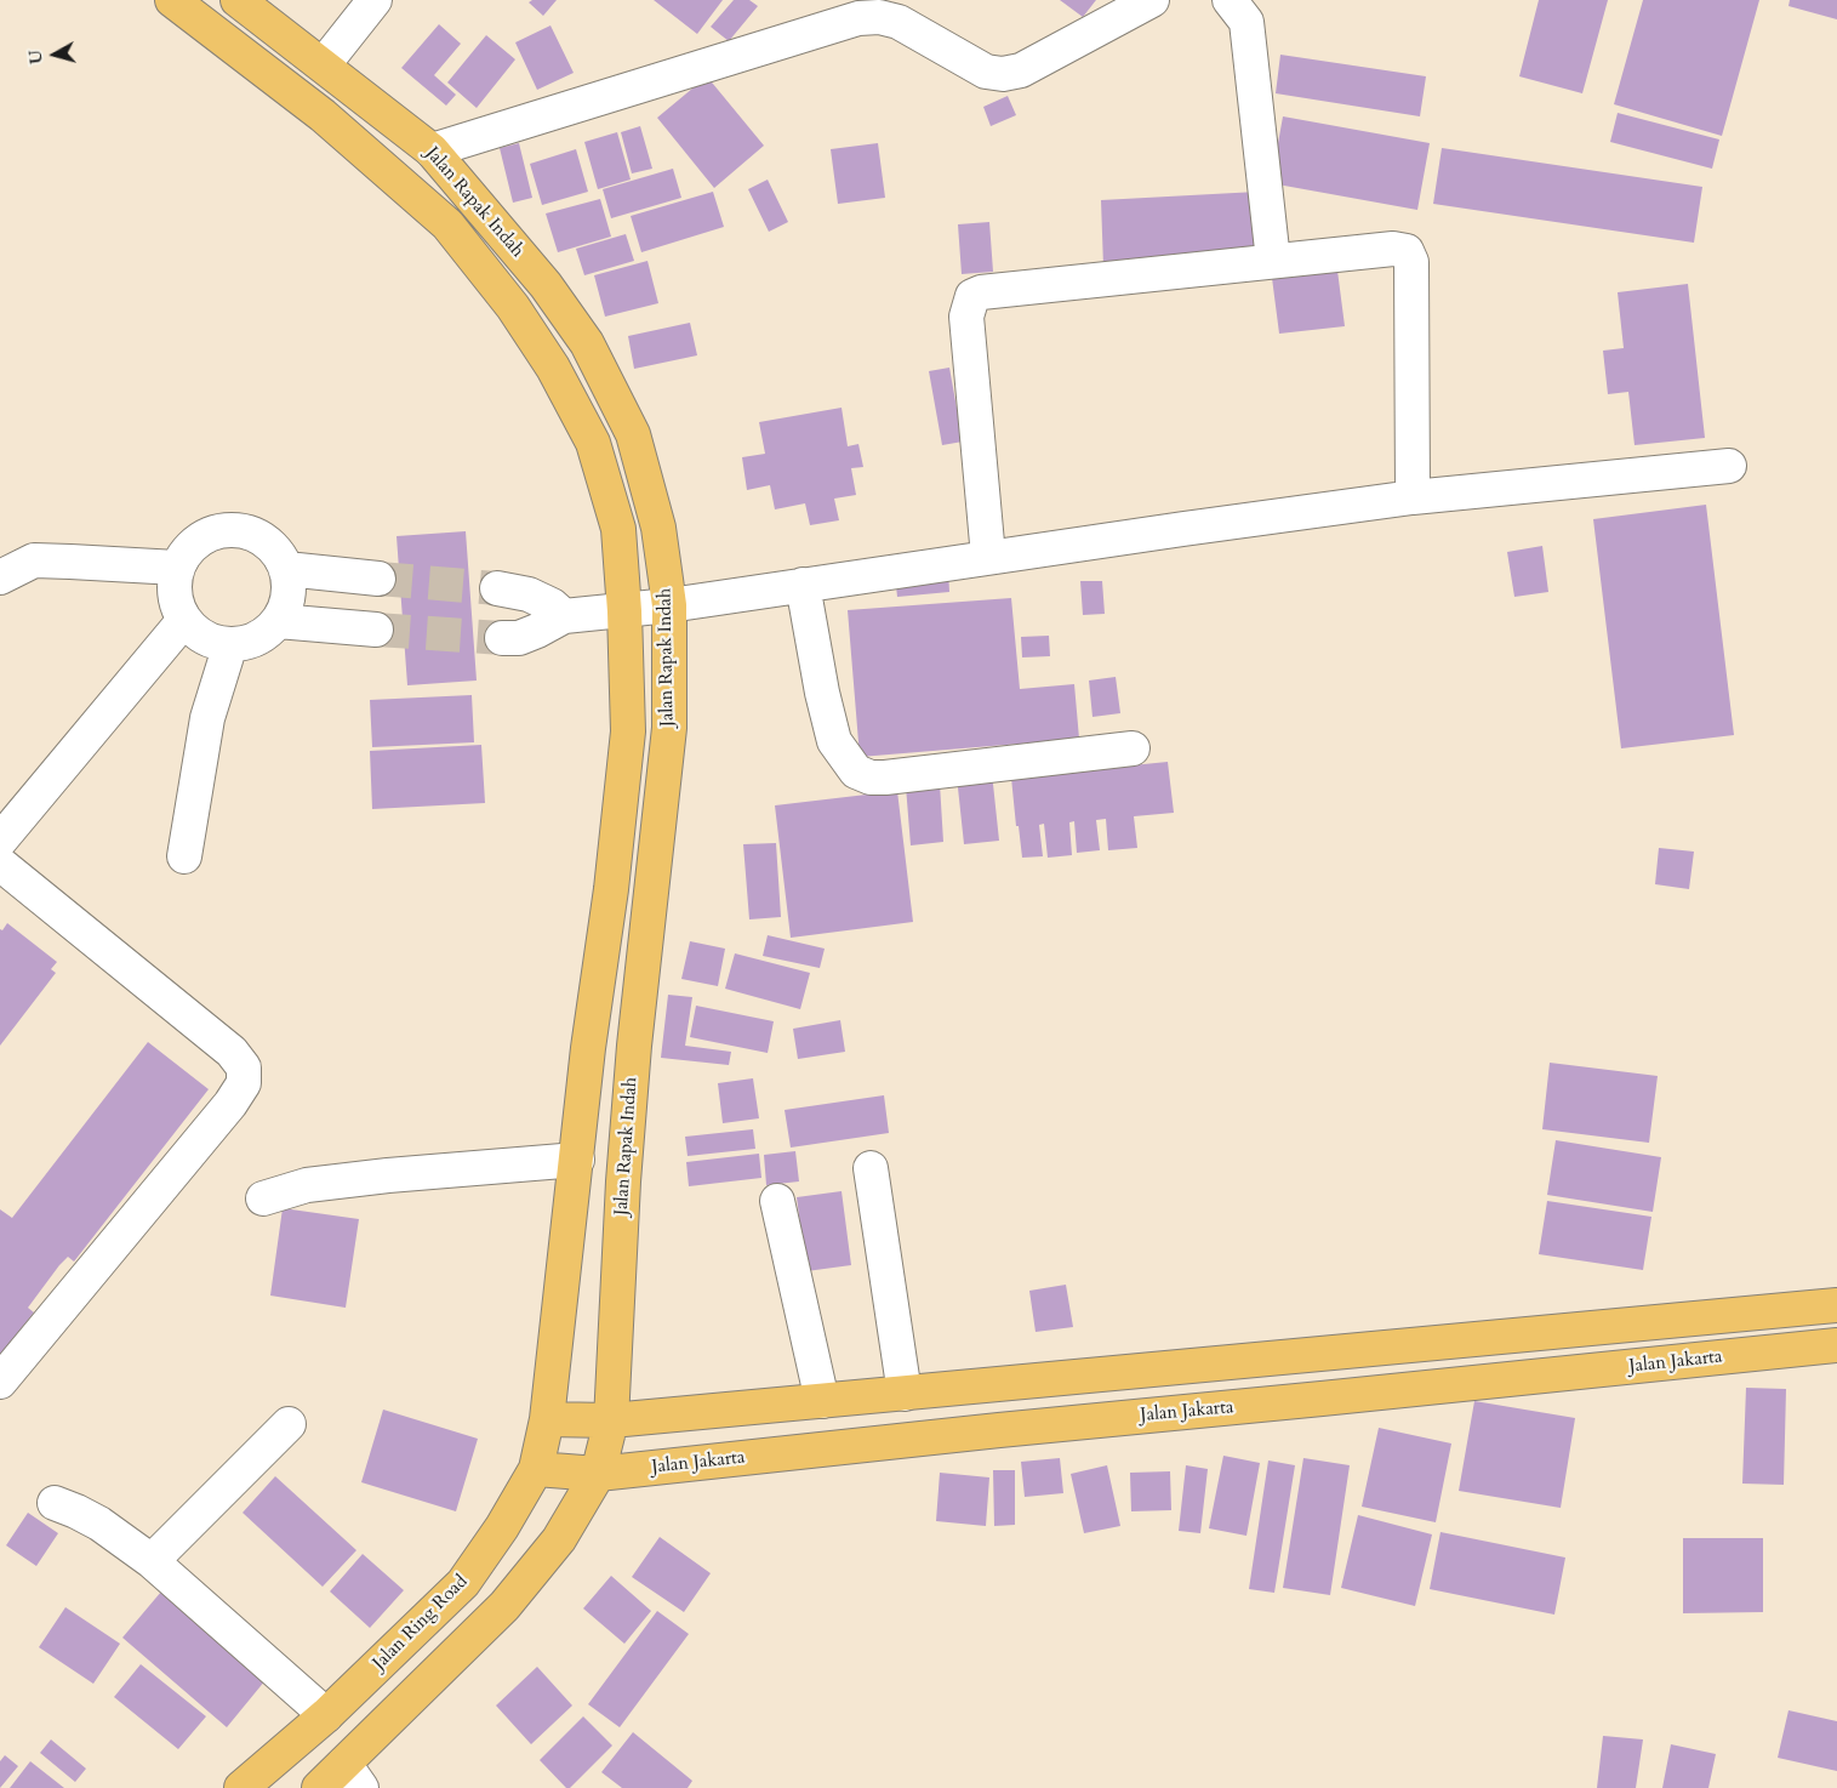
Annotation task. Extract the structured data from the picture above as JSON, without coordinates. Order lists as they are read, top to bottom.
{
  "streets": {
    "main road": ["Jalan Rapak Indah", "Jalan Jakarta", "Jalan Ring Road"]
  },
  "crossings": [
    ["Jalan Rapak Indah", "Jalan Jakarta"],
    ["Jalan Rapak Indah", "Jalan Ring Road"],
    ["Jalan Jakarta", "Jalan Ring Road"]
  ],
  "north": "left"
}
